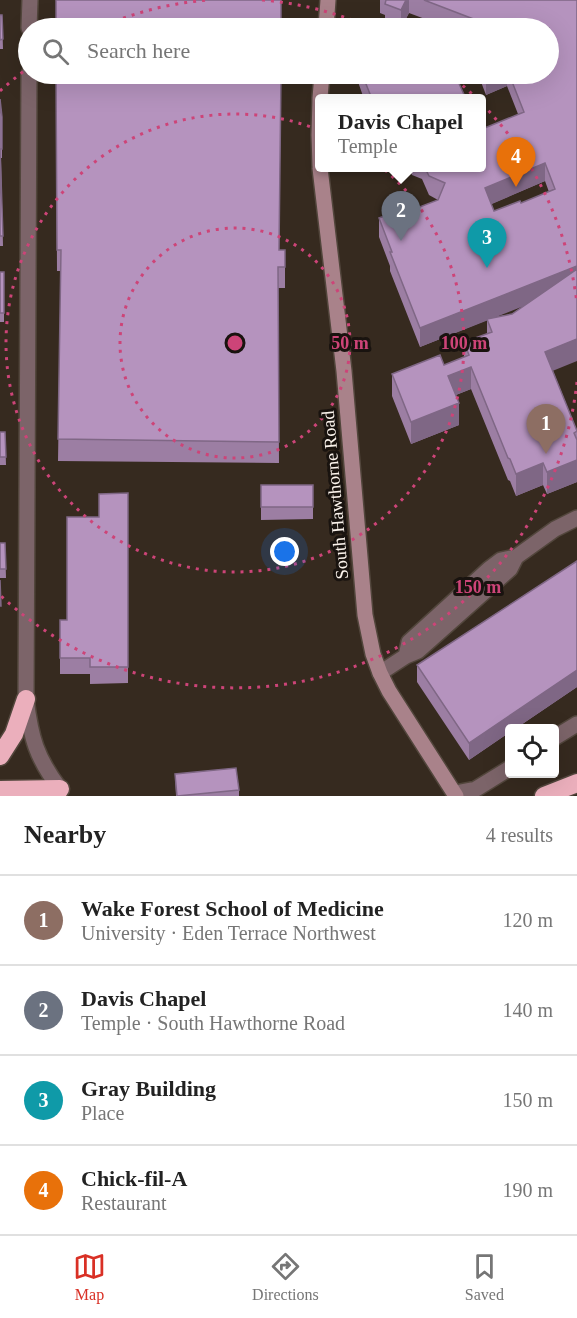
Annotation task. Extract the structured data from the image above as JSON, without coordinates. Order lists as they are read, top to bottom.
{
  "streets": {
    "main road": ["South Hawthorne Road"]
  },
  "page": {
    "search": "Search here",
    "popup": ["Davis Chapel", "Temple"],
    "pins": [
      "4",
      "2",
      "3",
      "1"
    ],
    "heading": ["Nearby", "4 results"],
    "list": [
      {
        "mark": "1",
        "name": "Wake Forest School of Medicine",
        "note": "University · Eden Terrace Northwest",
        "value": "120 m"
      },
      {
        "mark": "2",
        "name": "Davis Chapel",
        "note": "Temple · South Hawthorne Road",
        "value": "140 m"
      },
      {
        "mark": "3",
        "name": "Gray Building",
        "note": "Place",
        "value": "150 m"
      },
      {
        "mark": "4",
        "name": "Chick-fil-A",
        "note": "Restaurant",
        "value": "190 m"
      }
    ],
    "nav": ["Map", "Directions", "Saved"]
  },
  "rings": ["50 m", "100 m", "150 m"]
}
